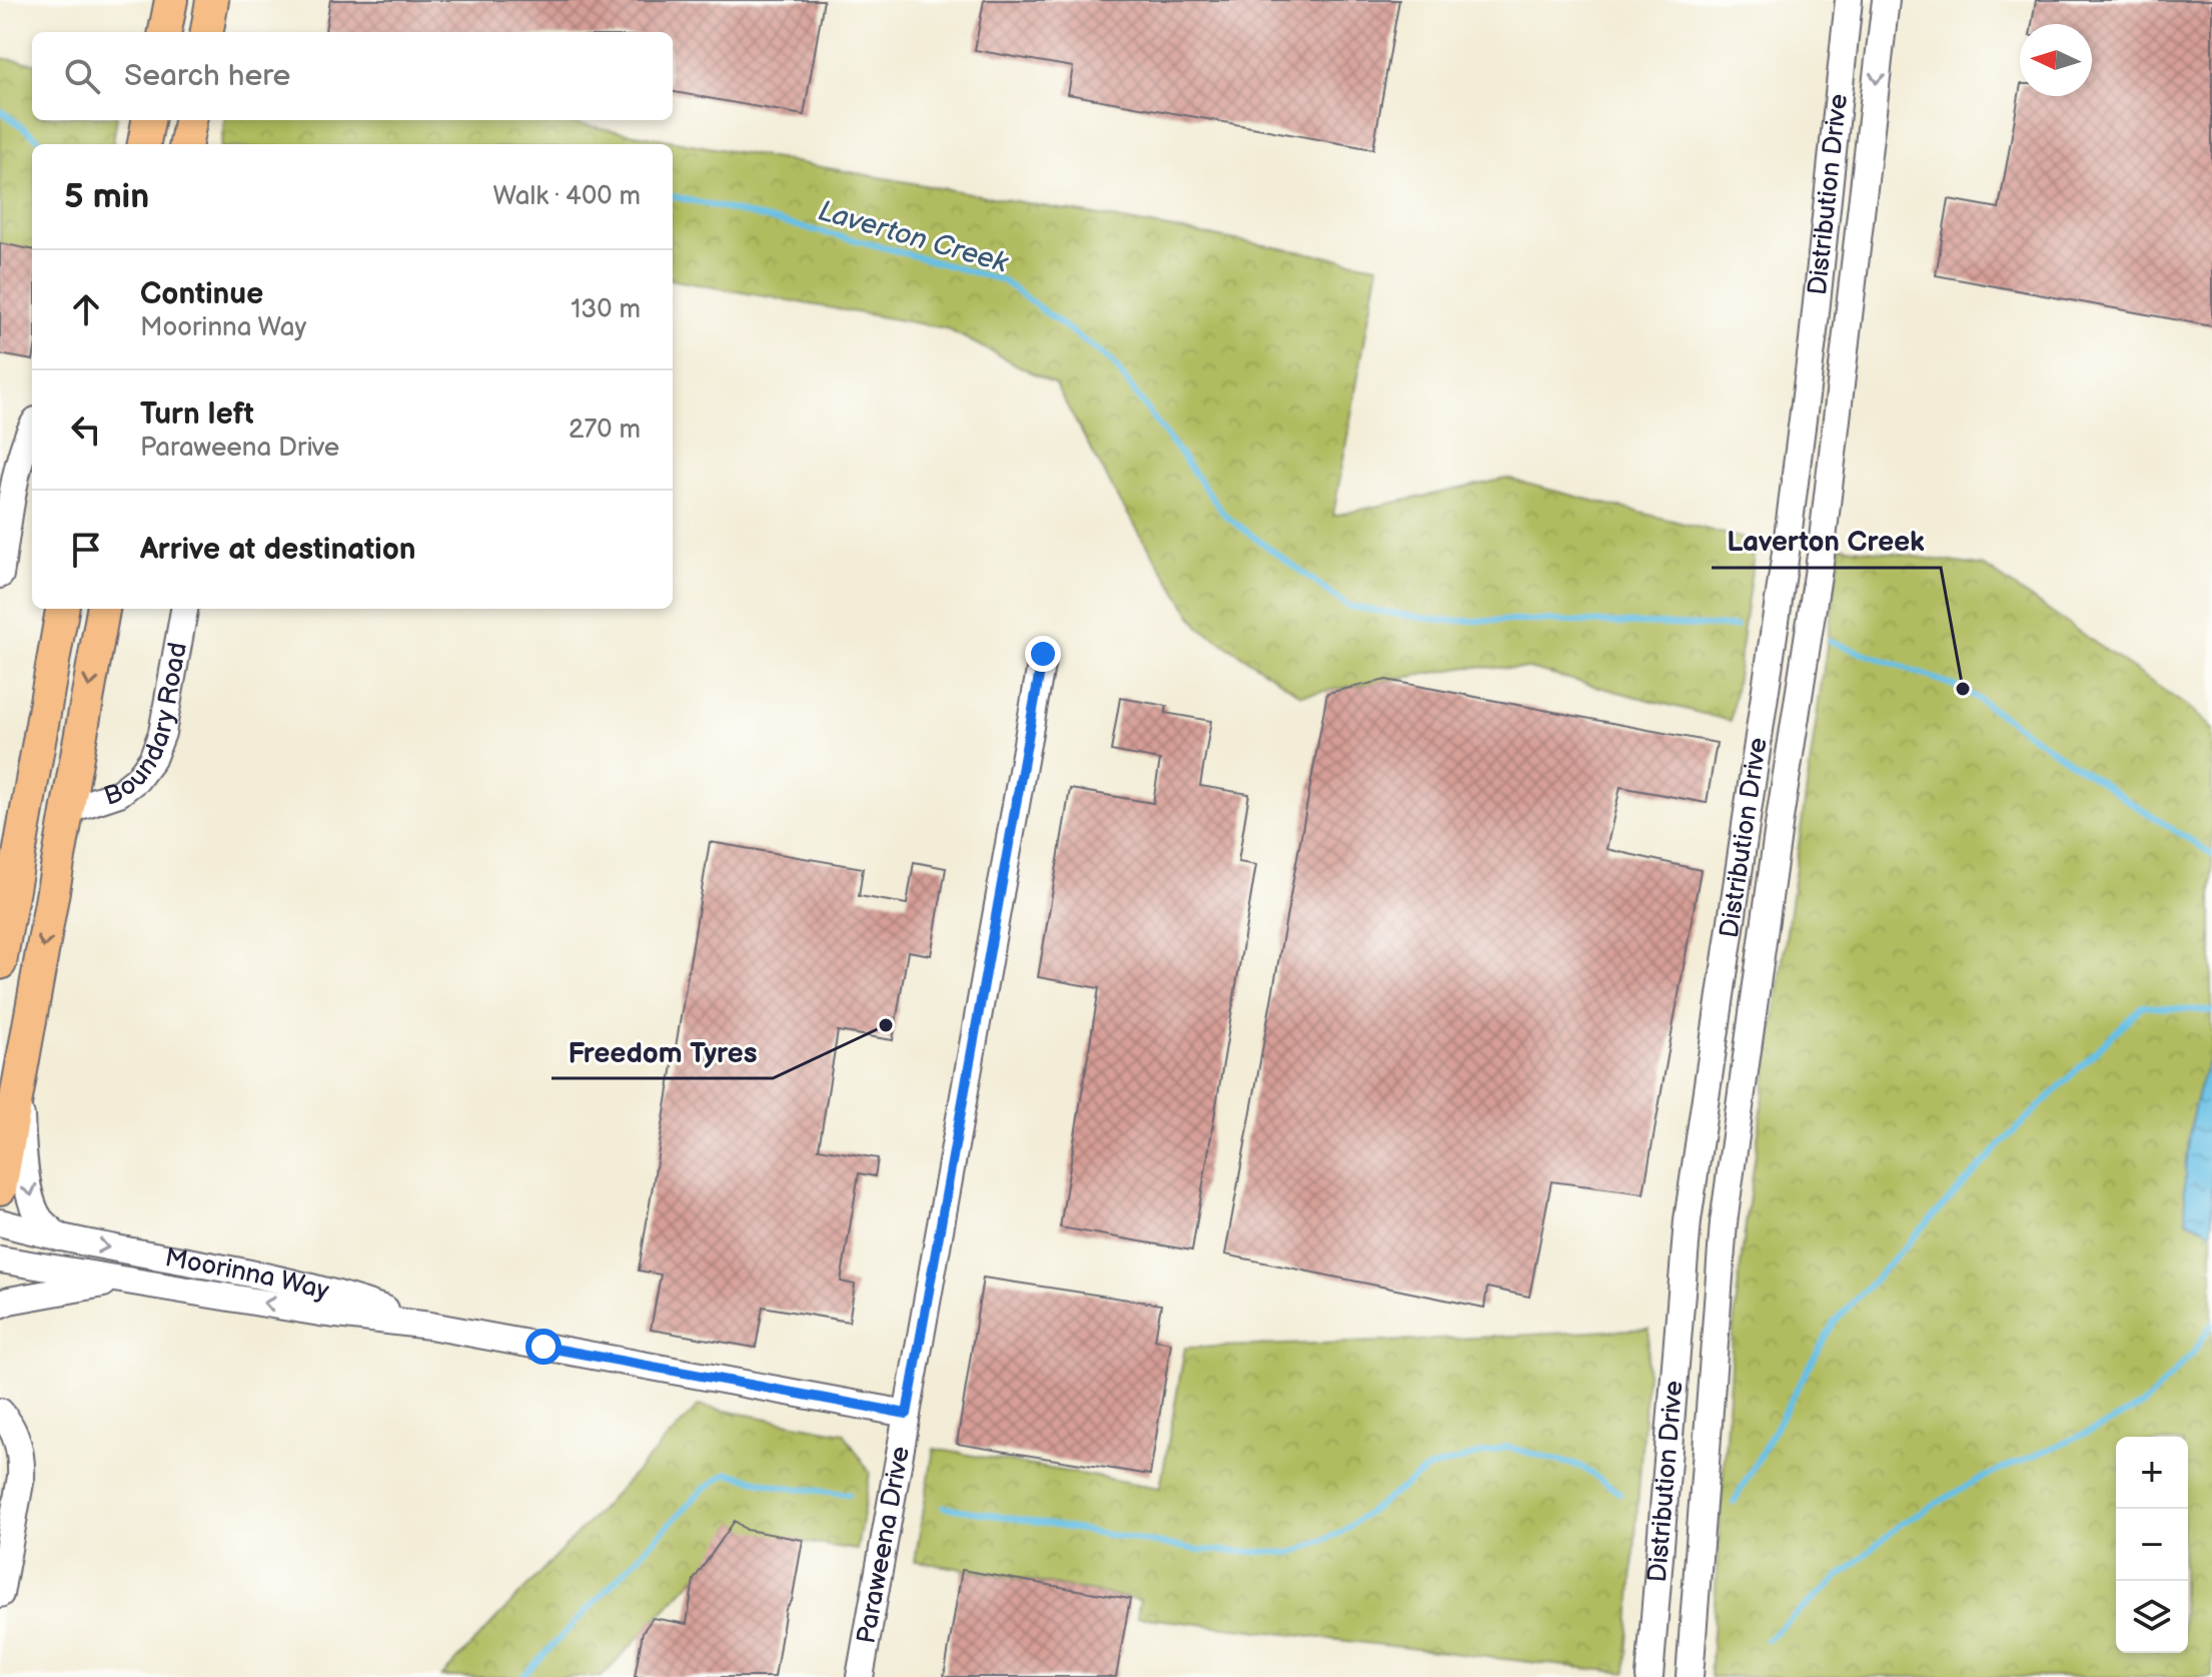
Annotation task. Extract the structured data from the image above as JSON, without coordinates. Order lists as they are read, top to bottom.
{
  "streets": {
    "main road": ["Boundary Road"],
    "street": ["Distribution Drive", "Moorinna Way", "Paraweena Drive"]
  },
  "crossings": [
    ["Moorinna Way", "Paraweena Drive"]
  ],
  "water": ["Laverton Creek"],
  "places": ["Laverton Creek", "Freedom Tyres"],
  "north": "left",
  "page": {
    "search": "Search here",
    "heading": ["5 min", "Walk · 400 m"],
    "list": [
      ["Continue", "Moorinna Way", "130 m"],
      ["Turn left", "Paraweena Drive", "270 m"],
      "Arrive at destination"
    ],
    "map_buttons": ["+", "−"]
  }
}
